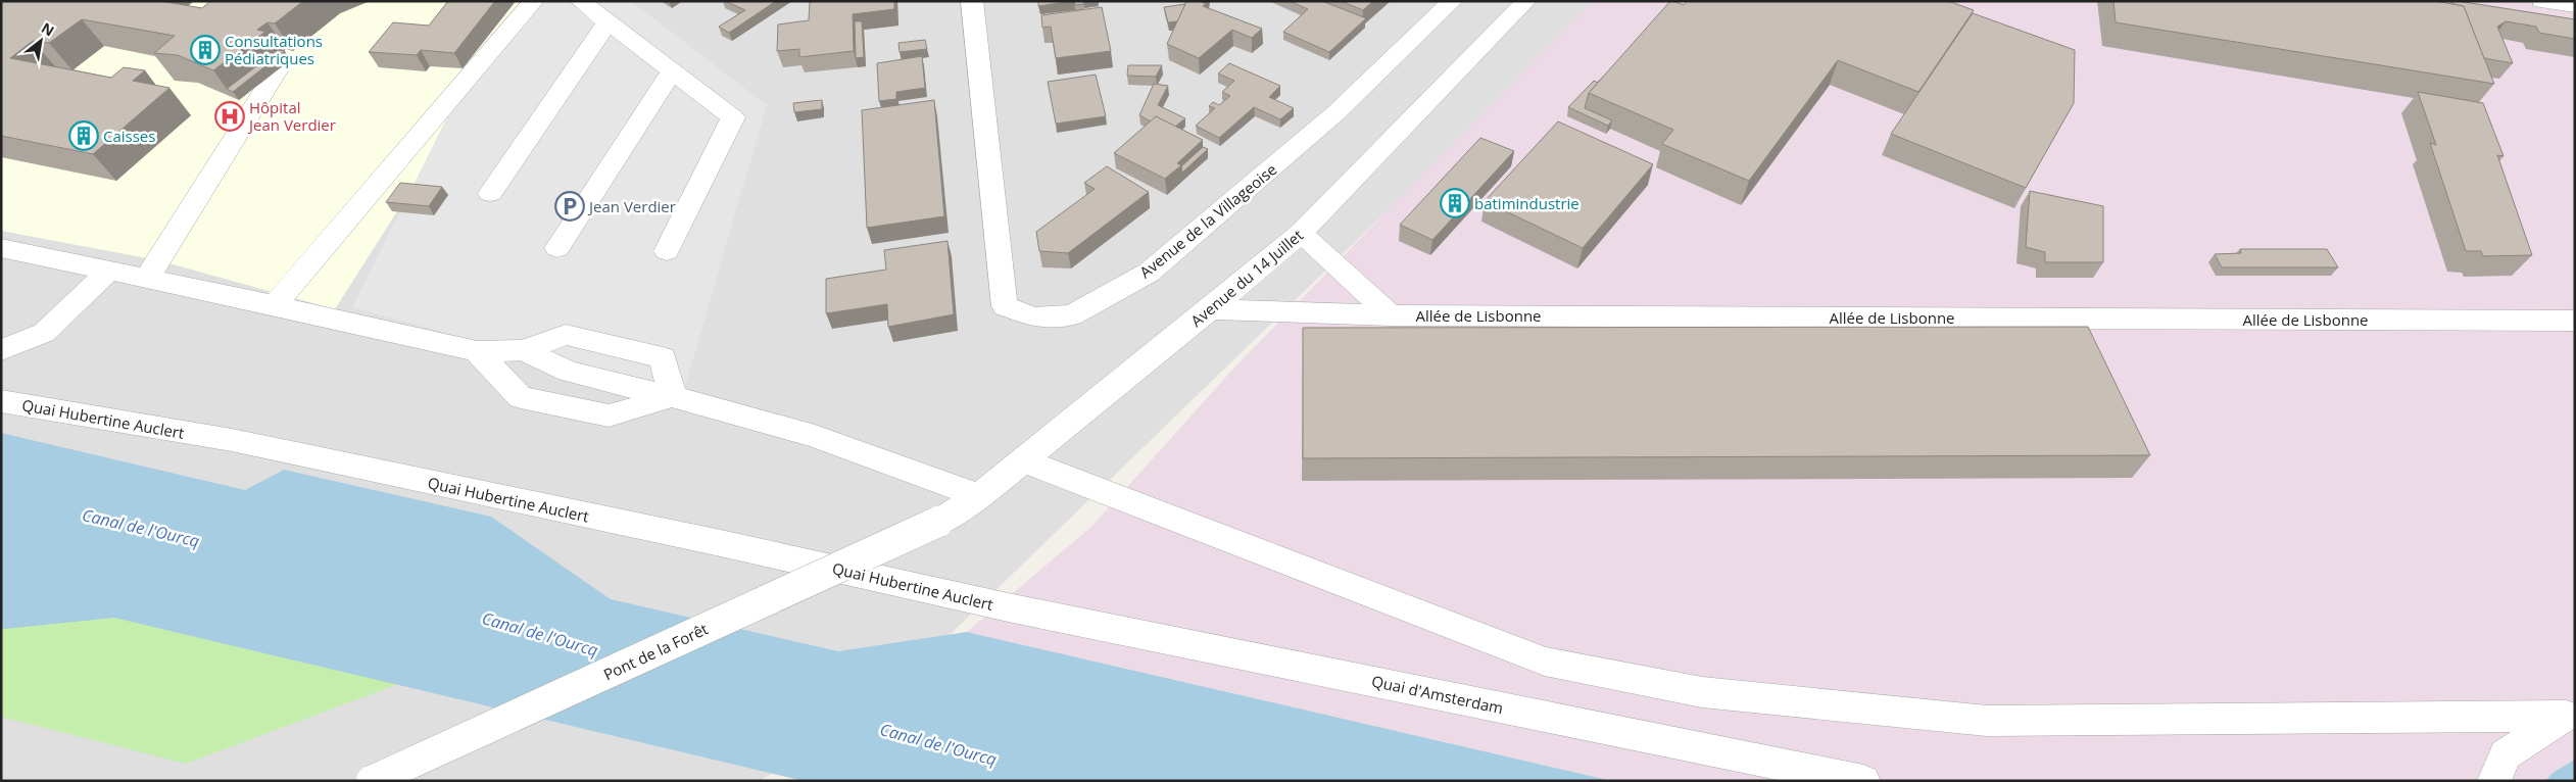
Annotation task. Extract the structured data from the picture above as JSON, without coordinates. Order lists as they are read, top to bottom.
{
  "streets": {
    "street": [
      "Avenue de la Villageoise",
      "Avenue du 14 Juillet",
      "Allée de Lisbonne",
      "Quai Hubertine Auclert",
      "Pont de la Forêt",
      "Quai d'Amsterdam"
    ]
  },
  "crossings": [
    ["Avenue du 14 Juillet", "Allée de Lisbonne"],
    ["Avenue du 14 Juillet", "Pont de la Forêt"],
    ["Quai Hubertine Auclert", "Quai d'Amsterdam"]
  ],
  "water": ["Canal de l'Ourcq"],
  "places": {
    "building": ["Consultations Pédiatriques", "Caisses", "batimindustrie"],
    "hospital": ["Hôpital Jean Verdier"],
    "parking": ["Jean Verdier"]
  },
  "north": "top right"
}
